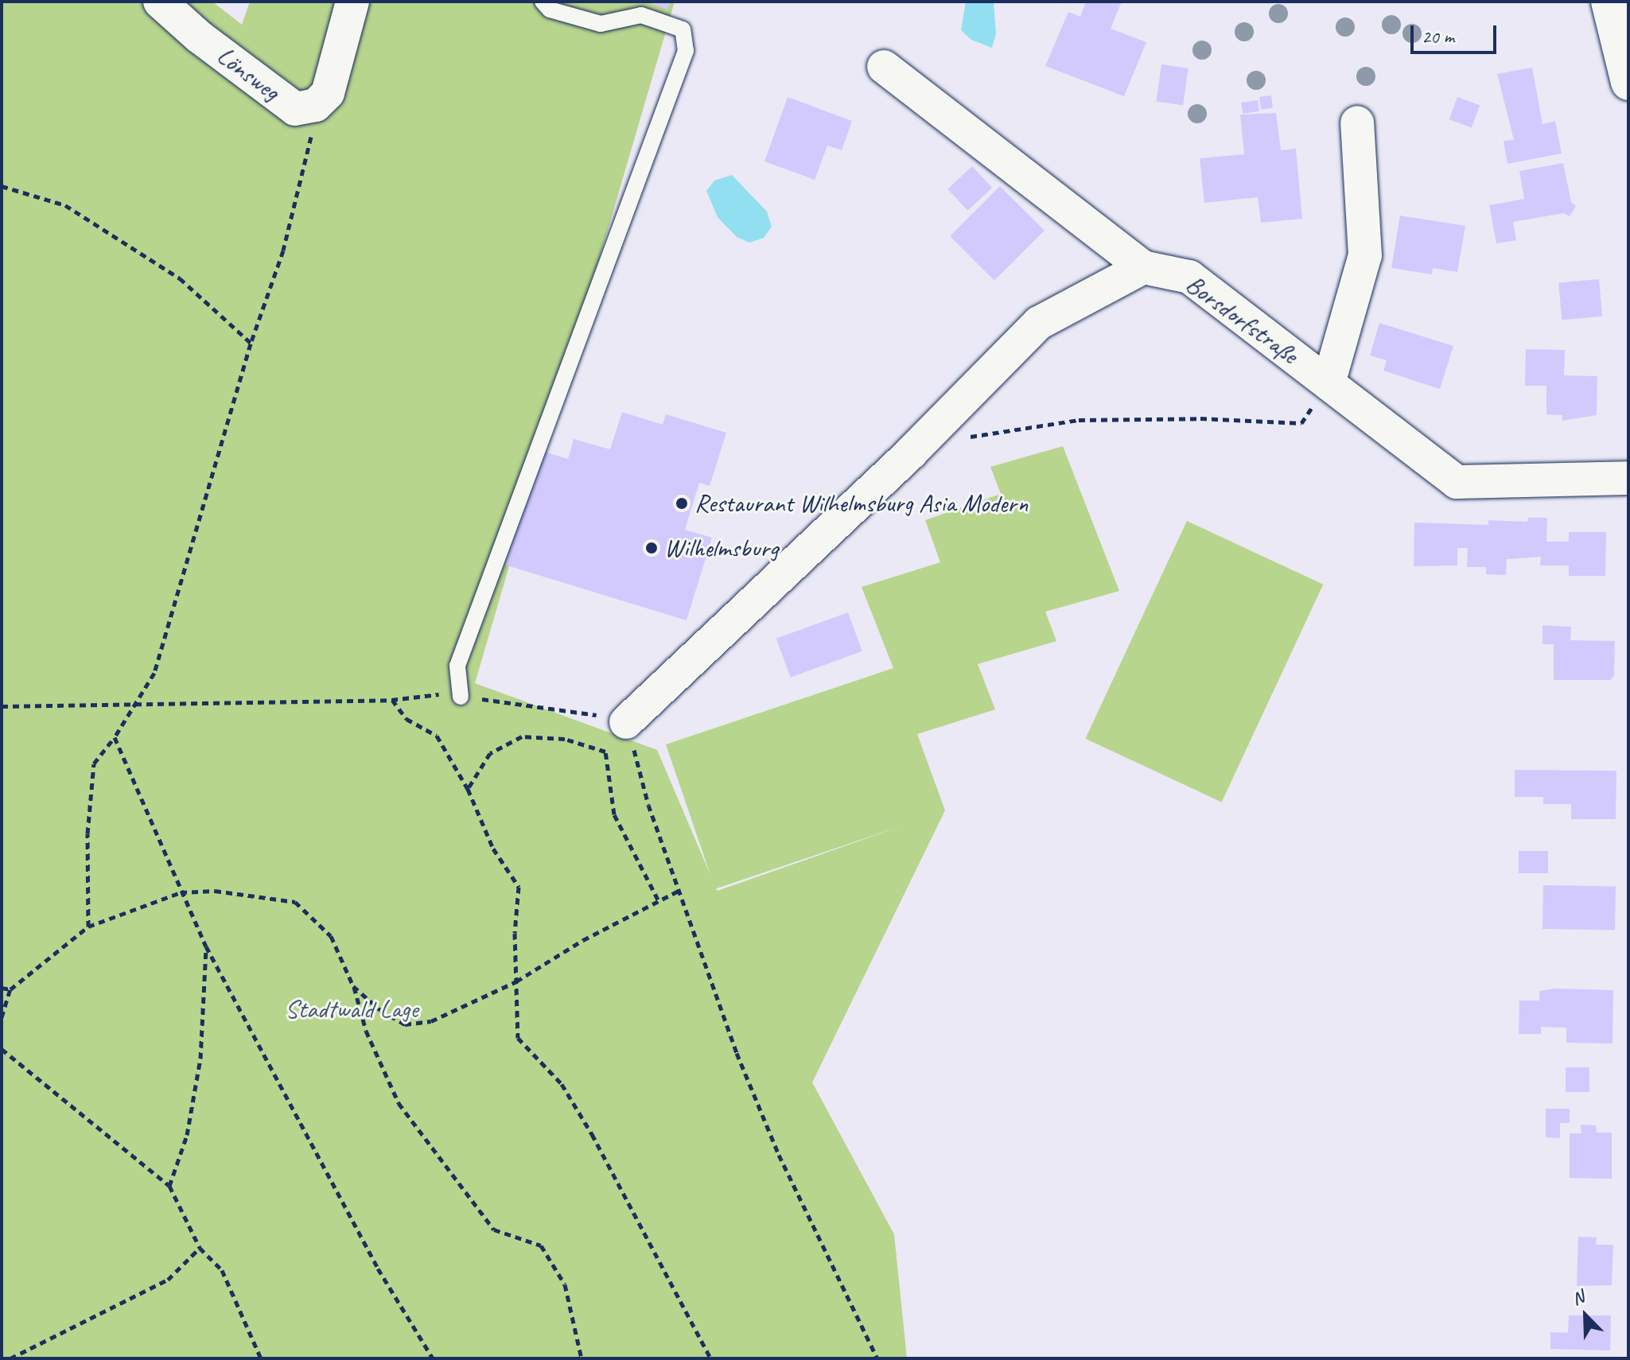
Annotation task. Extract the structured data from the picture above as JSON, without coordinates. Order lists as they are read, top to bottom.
{
  "streets": {
    "street": ["Lönsweg", "Borsdorfstraße"]
  },
  "parks": ["Stadtwald Lage"],
  "places": ["Restaurant Wilhelmsburg Asia Modern", "Wilhelmsburg"],
  "scale_bar": "20 m",
  "north": "top left"
}
